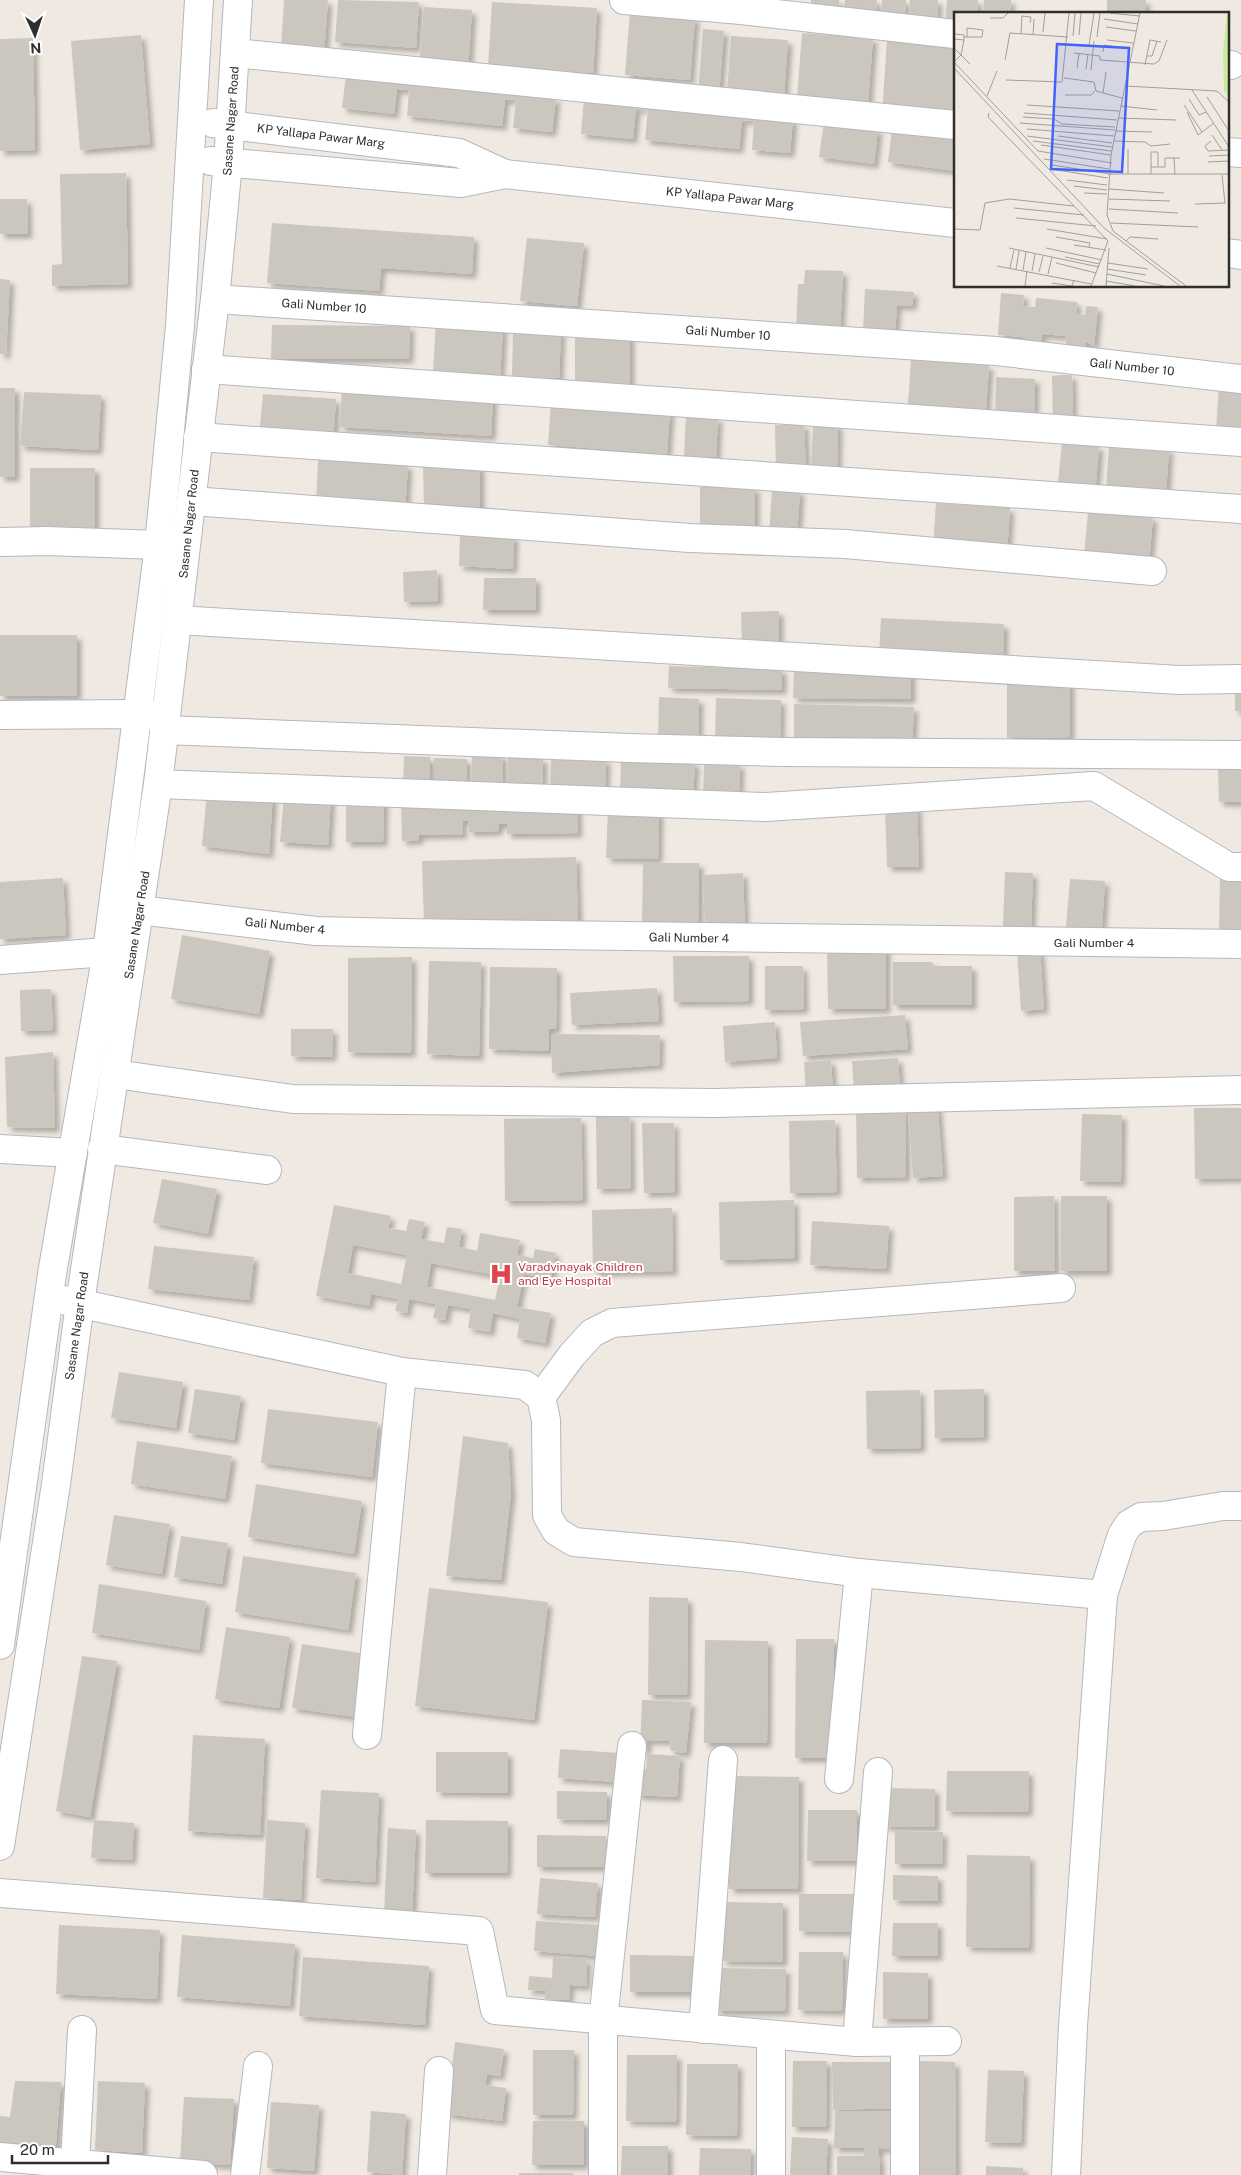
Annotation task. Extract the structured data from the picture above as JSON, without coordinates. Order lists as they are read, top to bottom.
{
  "streets": {
    "street": [
      "Sasane Nagar Road",
      "KP Yallapa Pawar Marg",
      "Gali Number 10",
      "Gali Number 4"
    ]
  },
  "crossings": [
    ["Sasane Nagar Road", "KP Yallapa Pawar Marg"],
    ["Sasane Nagar Road", "Gali Number 10"],
    ["Sasane Nagar Road", "Gali Number 4"]
  ],
  "places": {
    "hospital": ["Varadvinayak Children and Eye Hospital"]
  },
  "scale_bar": "20 m",
  "north": "bottom"
}
